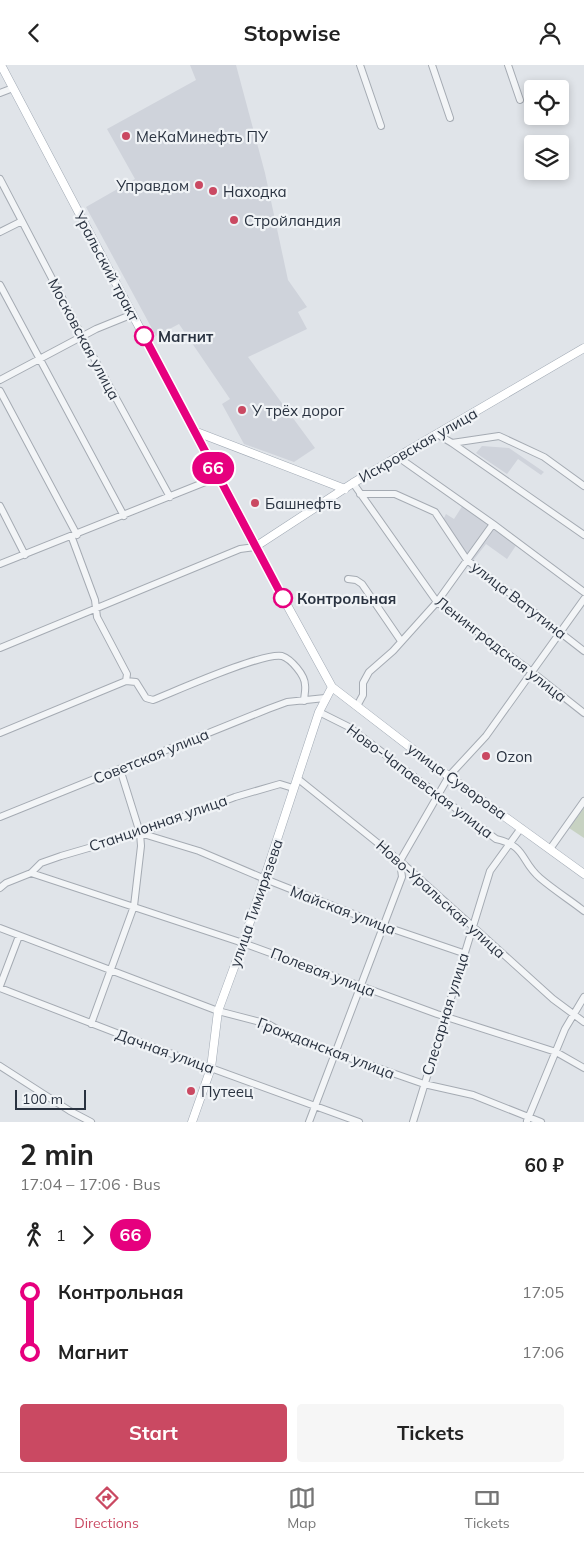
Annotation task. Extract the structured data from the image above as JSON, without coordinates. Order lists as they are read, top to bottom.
{
  "streets": {
    "main road": [
      "Уральский тракт",
      "Искровская улица",
      "улица Суворова",
      "улица Тимирязева"
    ],
    "street": [
      "Московская улица",
      "улица Ватутина",
      "Ленинградская улица",
      "Советская улица",
      "Ново-Чапаевская улица",
      "Станционная улица",
      "Ново-Уральская улица",
      "Майская улица",
      "Полевая улица",
      "Слесарная улица",
      "Гражданская улица",
      "Дачная улица"
    ]
  },
  "crossings": [
    ["Уральский тракт", "Искровская улица"],
    ["Уральский тракт", "улица Суворова"],
    ["Уральский тракт", "улица Тимирязева"],
    ["Искровская улица", "Ленинградская улица"],
    ["улица Ватутина", "Ленинградская улица"],
    ["Советская улица", "улица Тимирязева"],
    ["Ново-Чапаевская улица", "улица Тимирязева"],
    ["Ново-Чапаевская улица", "Слесарная улица"],
    ["улица Суворова", "улица Тимирязева"],
    ["улица Суворова", "Слесарная улица"],
    ["Станционная улица", "улица Тимирязева"],
    ["Станционная улица", "Майская улица"],
    ["Станционная улица", "Полевая улица"],
    ["Ново-Уральская улица", "улица Тимирязева"],
    ["Ново-Уральская улица", "Слесарная улица"],
    ["улица Тимирязева", "Майская улица"],
    ["улица Тимирязева", "Полевая улица"],
    ["улица Тимирязева", "Гражданская улица"],
    ["улица Тимирязева", "Дачная улица"],
    ["Майская улица", "Слесарная улица"],
    ["Полевая улица", "Слесарная улица"],
    ["Слесарная улица", "Гражданская улица"]
  ],
  "places": [
    "МеКаМинефть ПУ",
    "Управдом",
    "Находка",
    "Стройландия",
    "Магнит",
    "У трёх дорог",
    "Башнефть",
    "Контрольная",
    "Ozon",
    "Путеец"
  ],
  "lines": ["bus line 66"],
  "scale_bar": "100 m",
  "page": {
    "header": "Stopwise",
    "on_map": "66",
    "scale": "100 m",
    "heading": ["2 min", "17:04 – 17:06 · Bus", "60 ₽"],
    "legs": ["1", "66"],
    "list": [
      {
        "name": "Контрольная",
        "value": "17:05"
      },
      {
        "name": "Магнит",
        "value": "17:06"
      }
    ],
    "buttons": ["Start", "Tickets"],
    "tabs": ["Directions", "Map", "Tickets"]
  }
}
